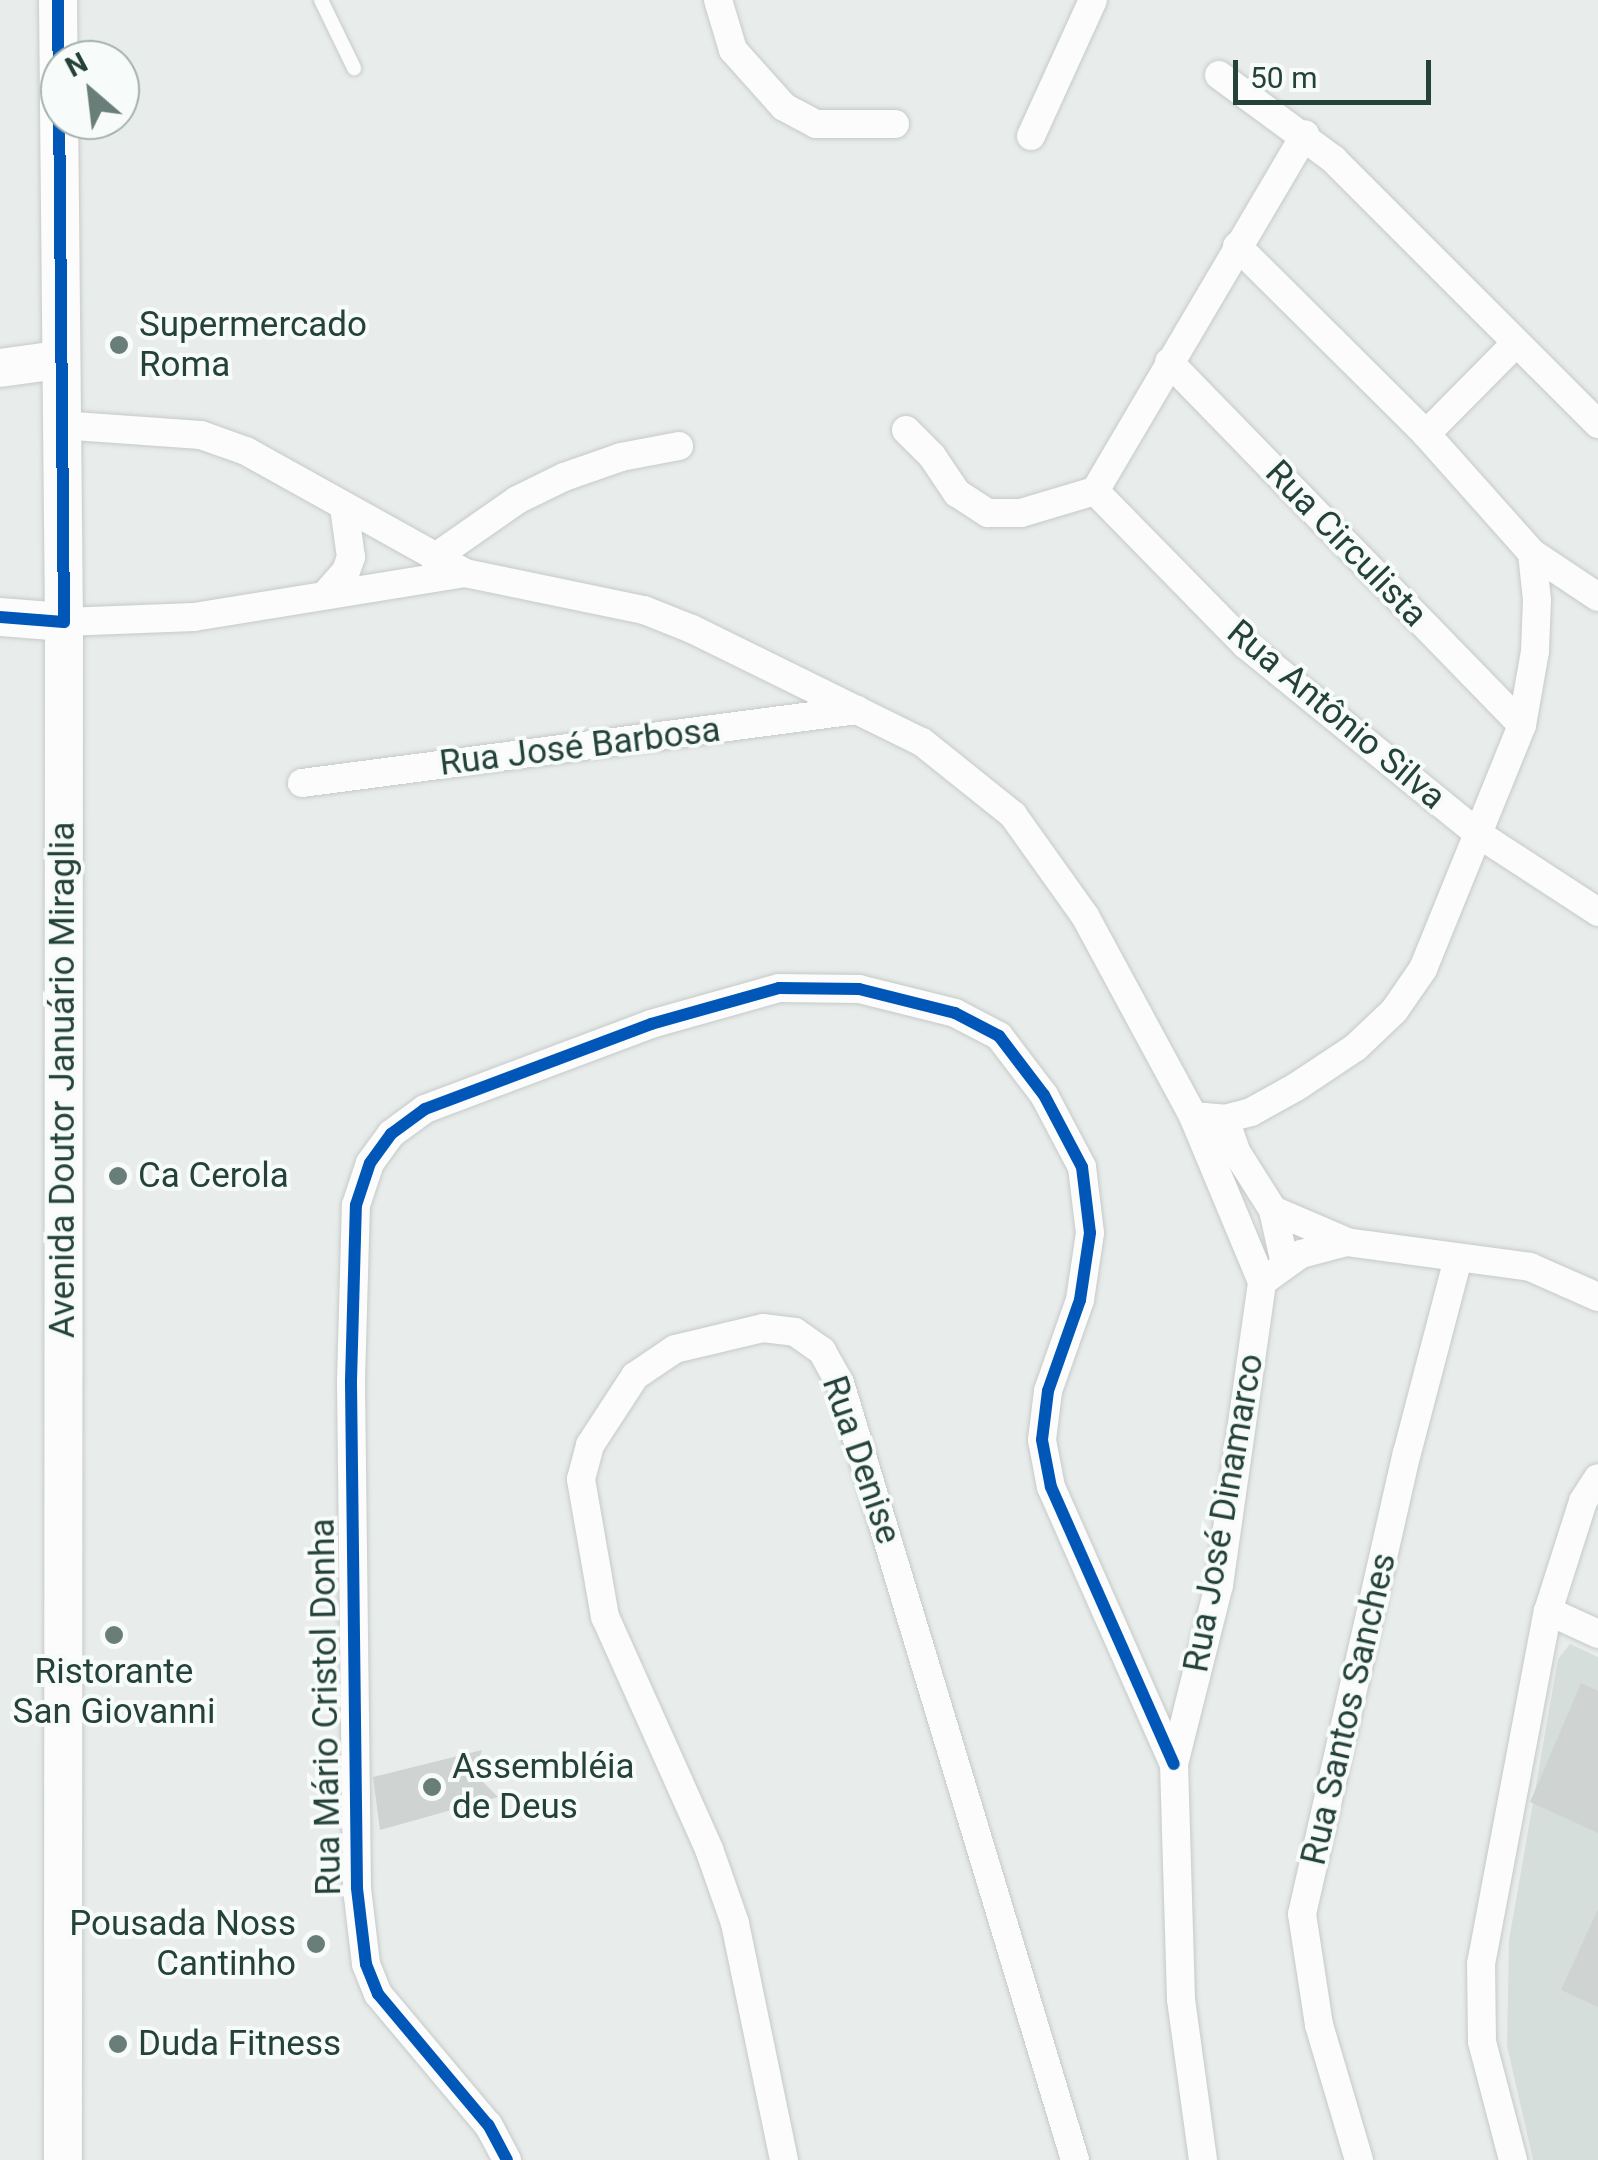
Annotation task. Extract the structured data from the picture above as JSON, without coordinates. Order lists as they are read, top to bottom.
{
  "streets": {
    "main road": ["Avenida Doutor Januário Miraglia"],
    "street": [
      "Rua Circulista",
      "Rua Antônio Silva",
      "Rua José Barbosa",
      "Rua Denise",
      "Rua José Dinamarco",
      "Rua Mário Cristol Donha",
      "Rua Santos Sanches"
    ]
  },
  "crossings": [
    ["Rua José Dinamarco", "Rua Mário Cristol Donha"]
  ],
  "places": [
    "Supermercado Roma",
    "Ca Cerola",
    "Ristorante San Giovanni",
    "Assembléia de Deus",
    "Pousada Noss Cantinho",
    "Duda Fitness"
  ],
  "scale_bar": "50 m",
  "north": "top left"
}
